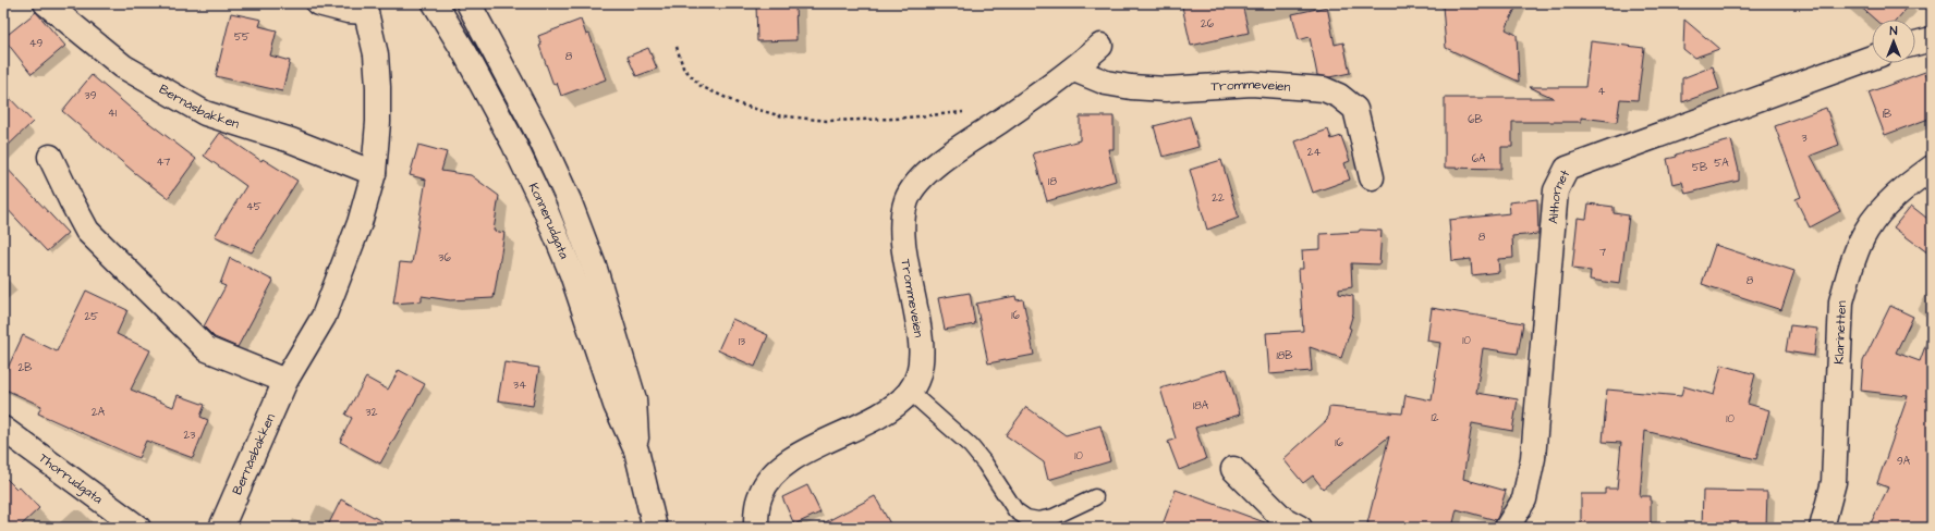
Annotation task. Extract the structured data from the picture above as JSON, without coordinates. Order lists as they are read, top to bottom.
{
  "streets": {
    "street": [
      "Trommeveien",
      "Bernåsbakken",
      "Althornet",
      "Konnerudgata",
      "Klarinetten",
      "Thorrudgata"
    ]
  },
  "house_numbers": [
    "26",
    "55",
    "49",
    "8",
    "4",
    "39",
    "41",
    "1B",
    "6B",
    "3",
    "24",
    "6A",
    "47",
    "5A",
    "5B",
    "18",
    "22",
    "45",
    "8",
    "7",
    "36",
    "8",
    "16",
    "25",
    "10",
    "13",
    "18B",
    "2B",
    "34",
    "18A",
    "2A",
    "32",
    "12",
    "10",
    "23",
    "16",
    "10",
    "9A"
  ],
  "north": "top"
}
